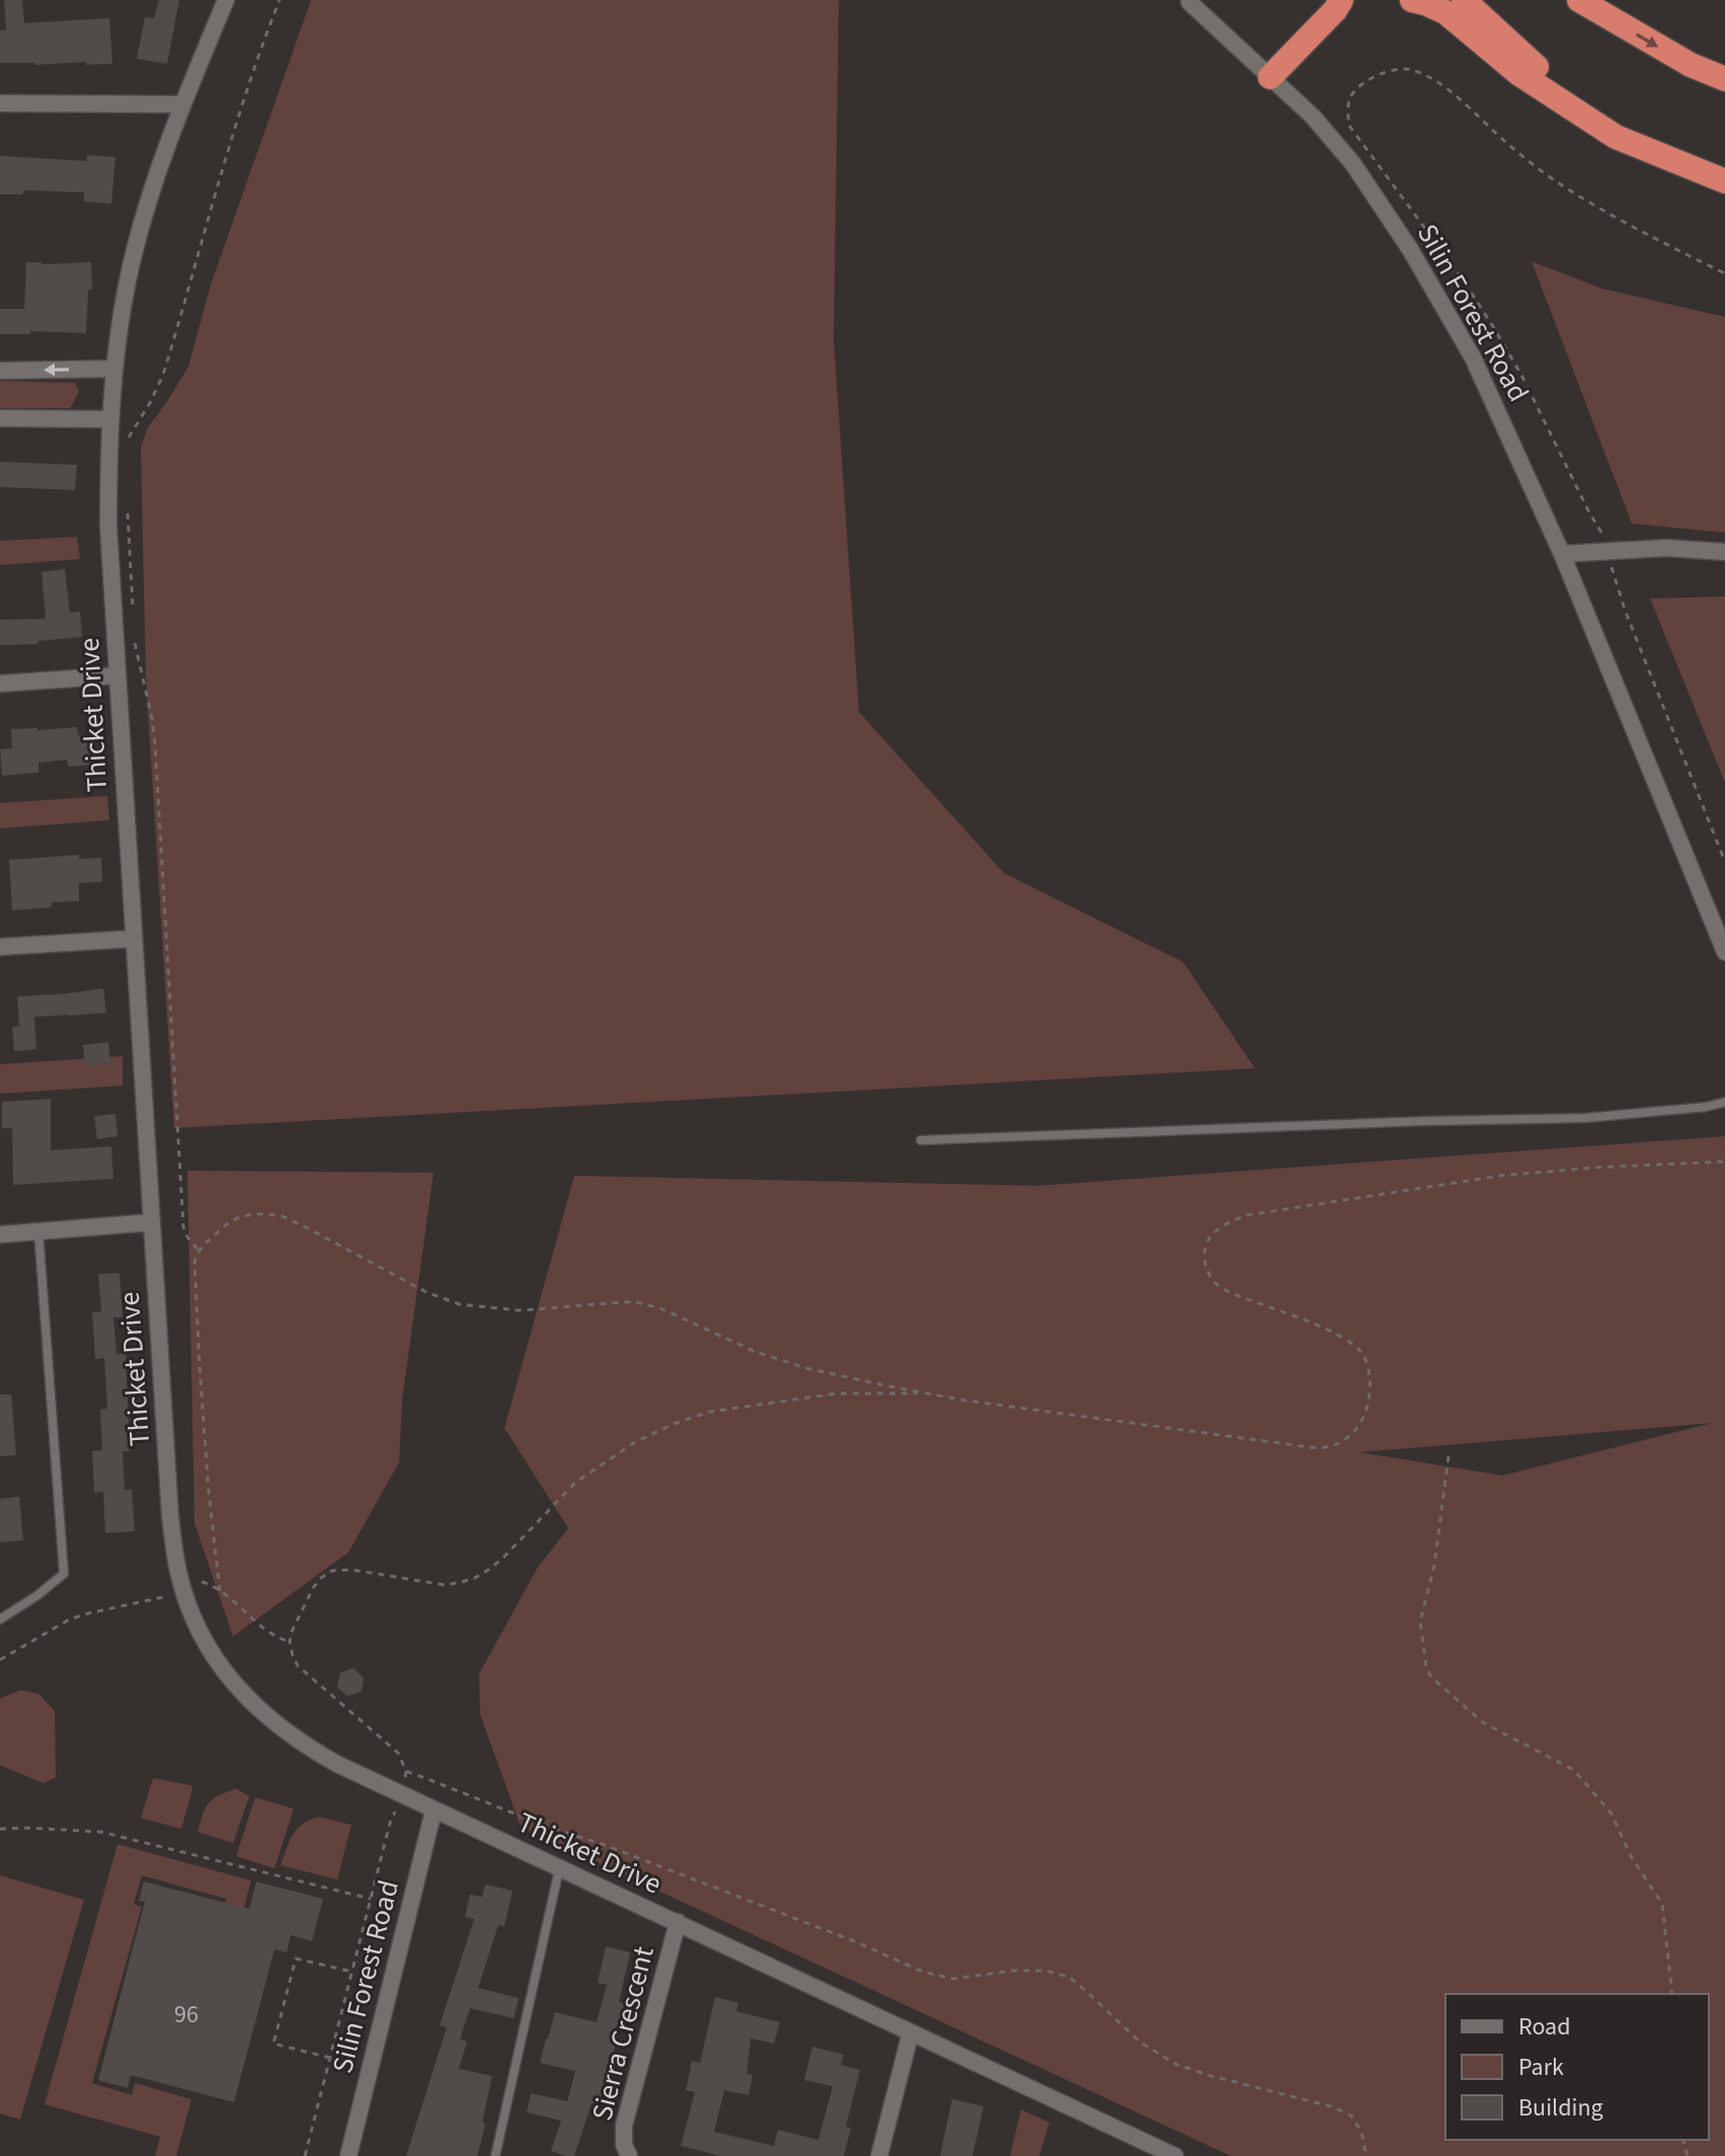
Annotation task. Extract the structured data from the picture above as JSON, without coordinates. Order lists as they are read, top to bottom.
{
  "streets": {
    "street": ["Silin Forest Road", "Thicket Drive", "Sierra Crescent"]
  },
  "crossings": [
    ["Silin Forest Road", "Thicket Drive"],
    ["Thicket Drive", "Sierra Crescent"]
  ],
  "house_numbers": ["96"],
  "legend": ["Road", "Park", "Building"]
}
